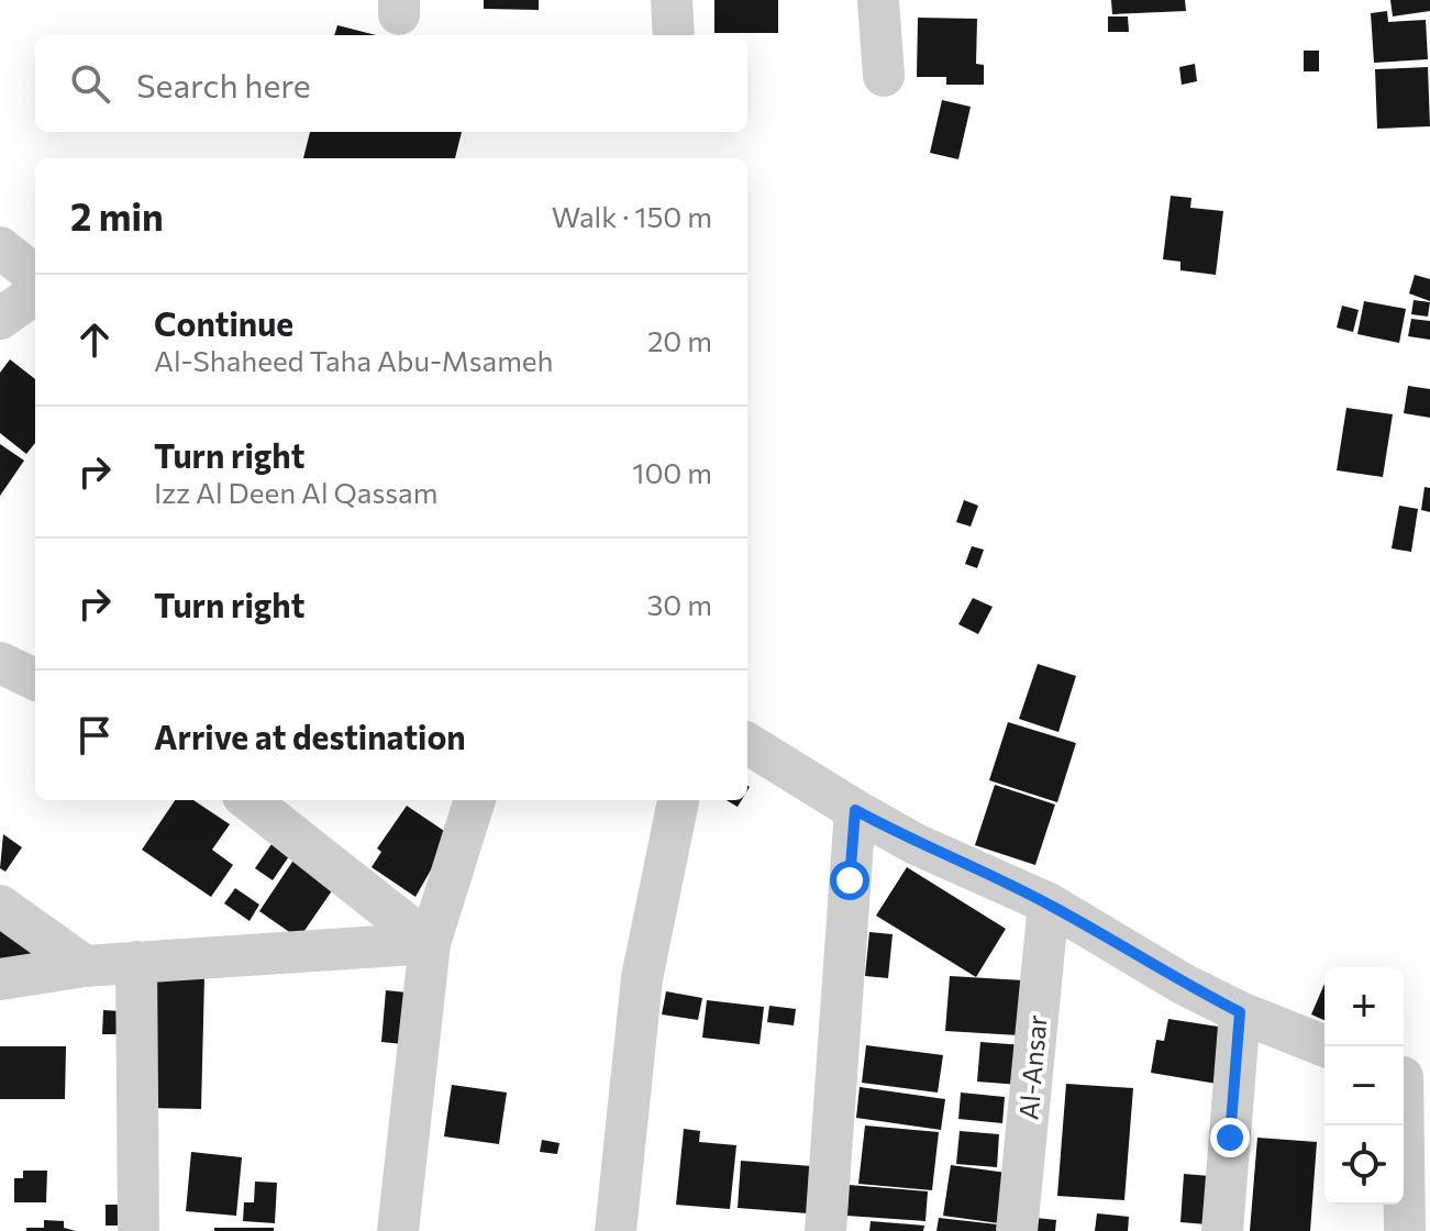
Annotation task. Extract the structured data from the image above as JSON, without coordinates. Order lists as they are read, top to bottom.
{
  "streets": {
    "street": ["Al-Ansar"]
  },
  "page": {
    "search": "Search here",
    "heading": ["2 min", "Walk · 150 m"],
    "list": [
      ["Continue", "Al-Shaheed Taha Abu-Msameh", "20 m"],
      ["Turn right", "Izz Al Deen Al Qassam", "100 m"],
      ["Turn right", "30 m"],
      "Arrive at destination"
    ],
    "map_buttons": ["+", "−"]
  }
}
